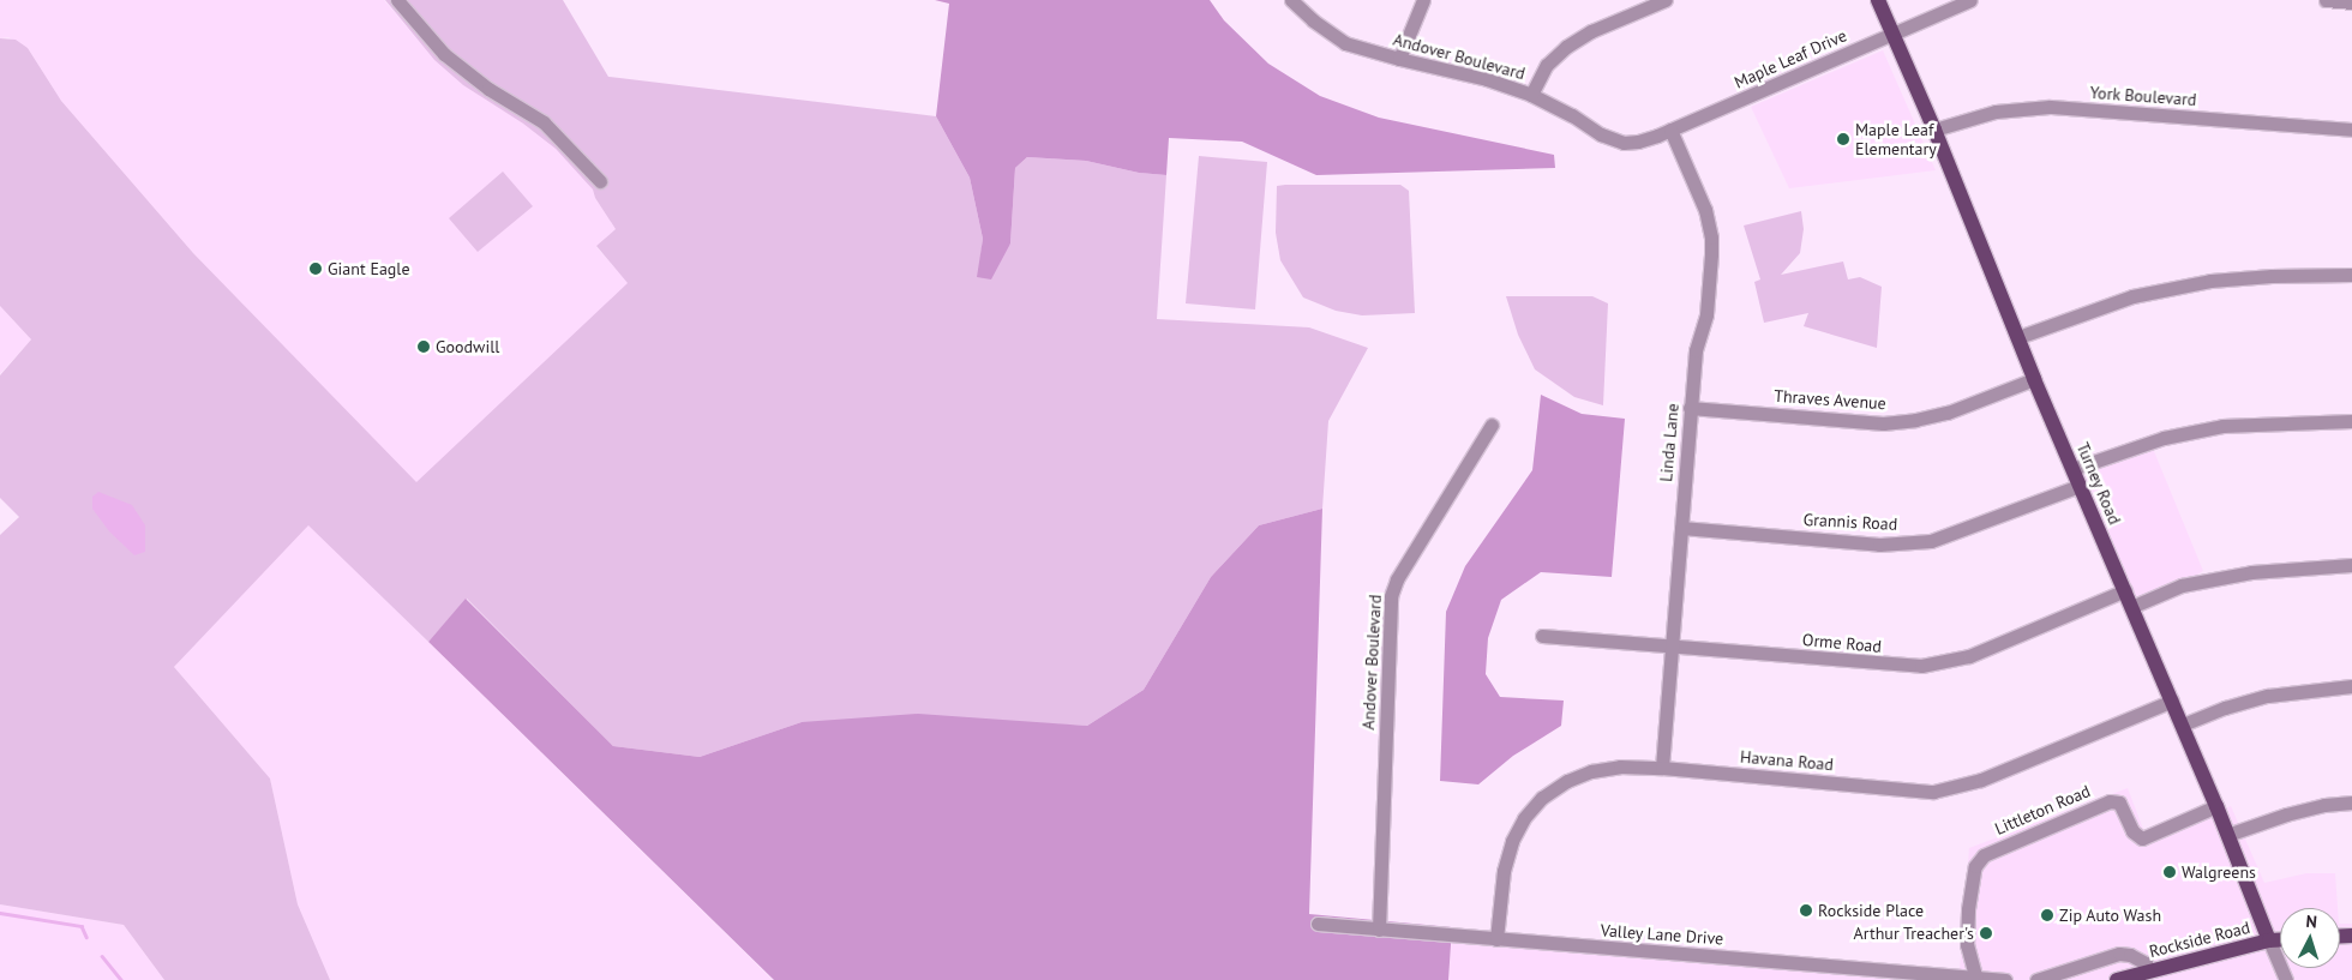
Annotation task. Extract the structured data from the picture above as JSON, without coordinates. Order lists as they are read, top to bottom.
{
  "streets": {
    "main road": ["Turney Road", "Rockside Road"],
    "street": [
      "Andover Boulevard",
      "Maple Leaf Drive",
      "York Boulevard",
      "Thraves Avenue",
      "Linda Lane",
      "Grannis Road",
      "Orme Road",
      "Havana Road",
      "Littleton Road",
      "Valley Lane Drive"
    ]
  },
  "crossings": [
    ["Andover Boulevard", "Maple Leaf Drive"],
    ["Andover Boulevard", "Valley Lane Drive"],
    ["Maple Leaf Drive", "Linda Lane"],
    ["Maple Leaf Drive", "Turney Road"],
    ["York Boulevard", "Turney Road"],
    ["Thraves Avenue", "Linda Lane"],
    ["Thraves Avenue", "Turney Road"],
    ["Linda Lane", "Grannis Road"],
    ["Linda Lane", "Orme Road"],
    ["Linda Lane", "Havana Road"],
    ["Turney Road", "Grannis Road"],
    ["Turney Road", "Orme Road"],
    ["Turney Road", "Havana Road"],
    ["Turney Road", "Littleton Road"],
    ["Turney Road", "Rockside Road"],
    ["Havana Road", "Valley Lane Drive"],
    ["Littleton Road", "Valley Lane Drive"]
  ],
  "places": [
    "Maple Leaf Elementary",
    "Giant Eagle",
    "Goodwill",
    "Walgreens",
    "Rockside Place",
    "Zip Auto Wash",
    "Arthur Treacher's"
  ],
  "north": "top"
}
